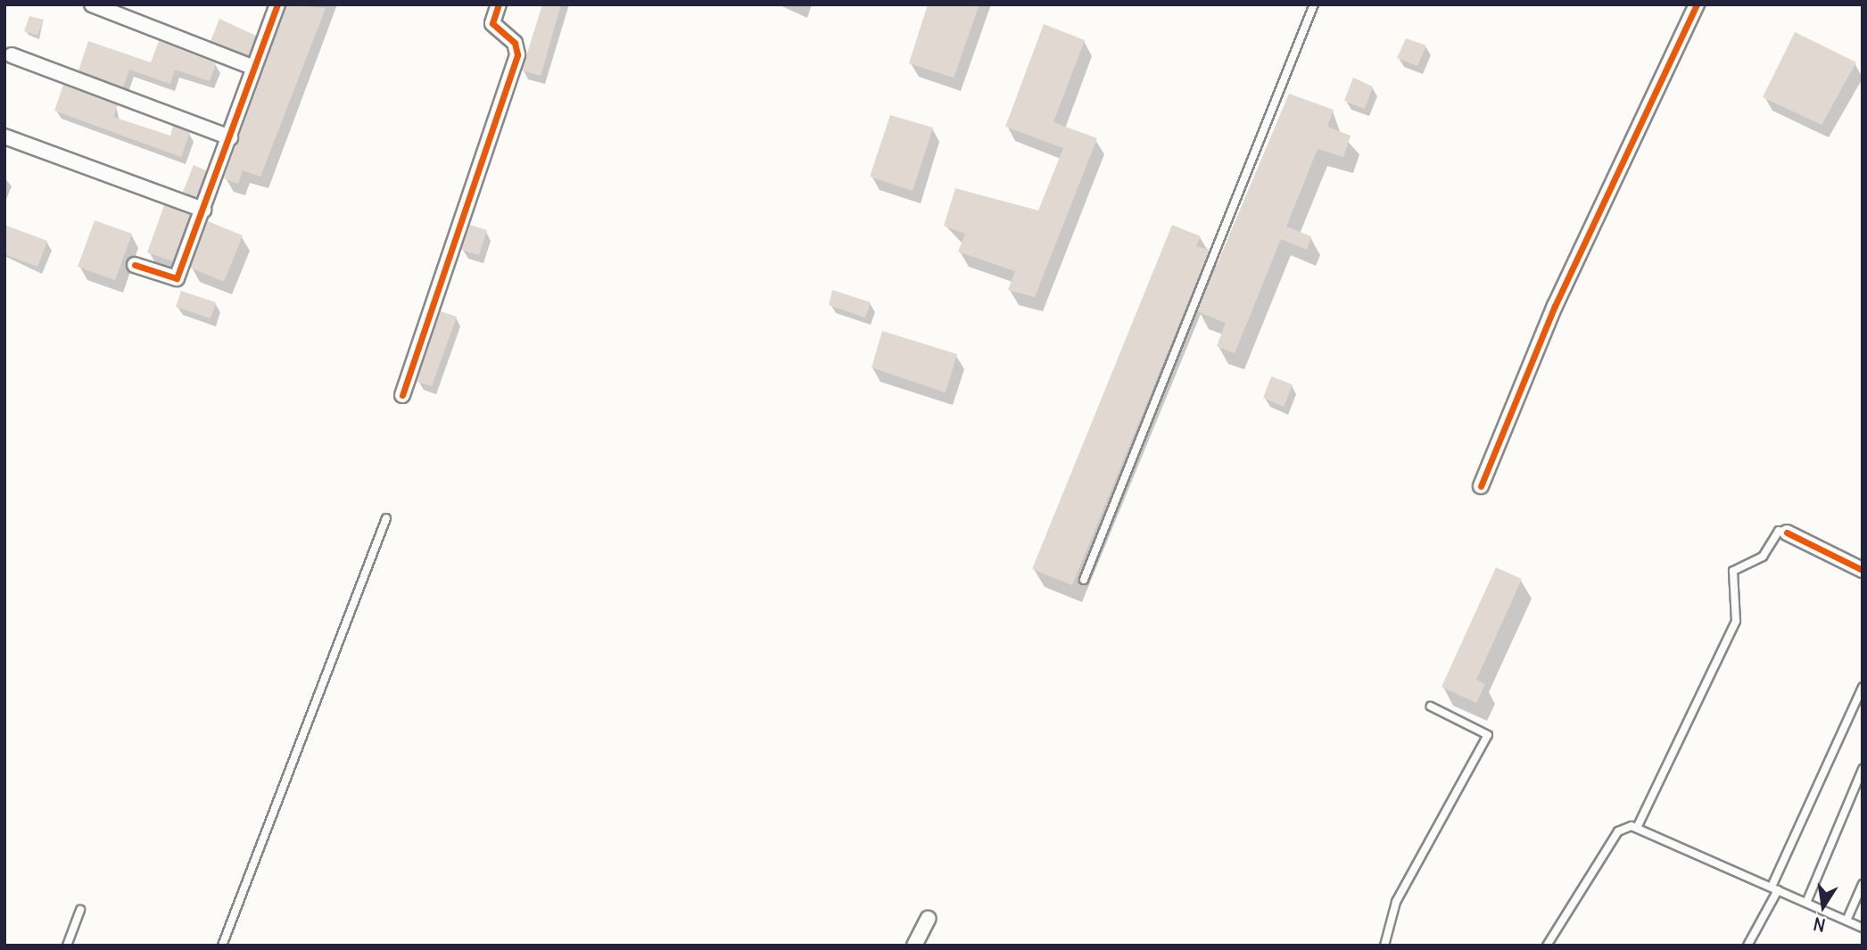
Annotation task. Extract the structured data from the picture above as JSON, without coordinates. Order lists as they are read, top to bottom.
{
  "north": "bottom"
}
